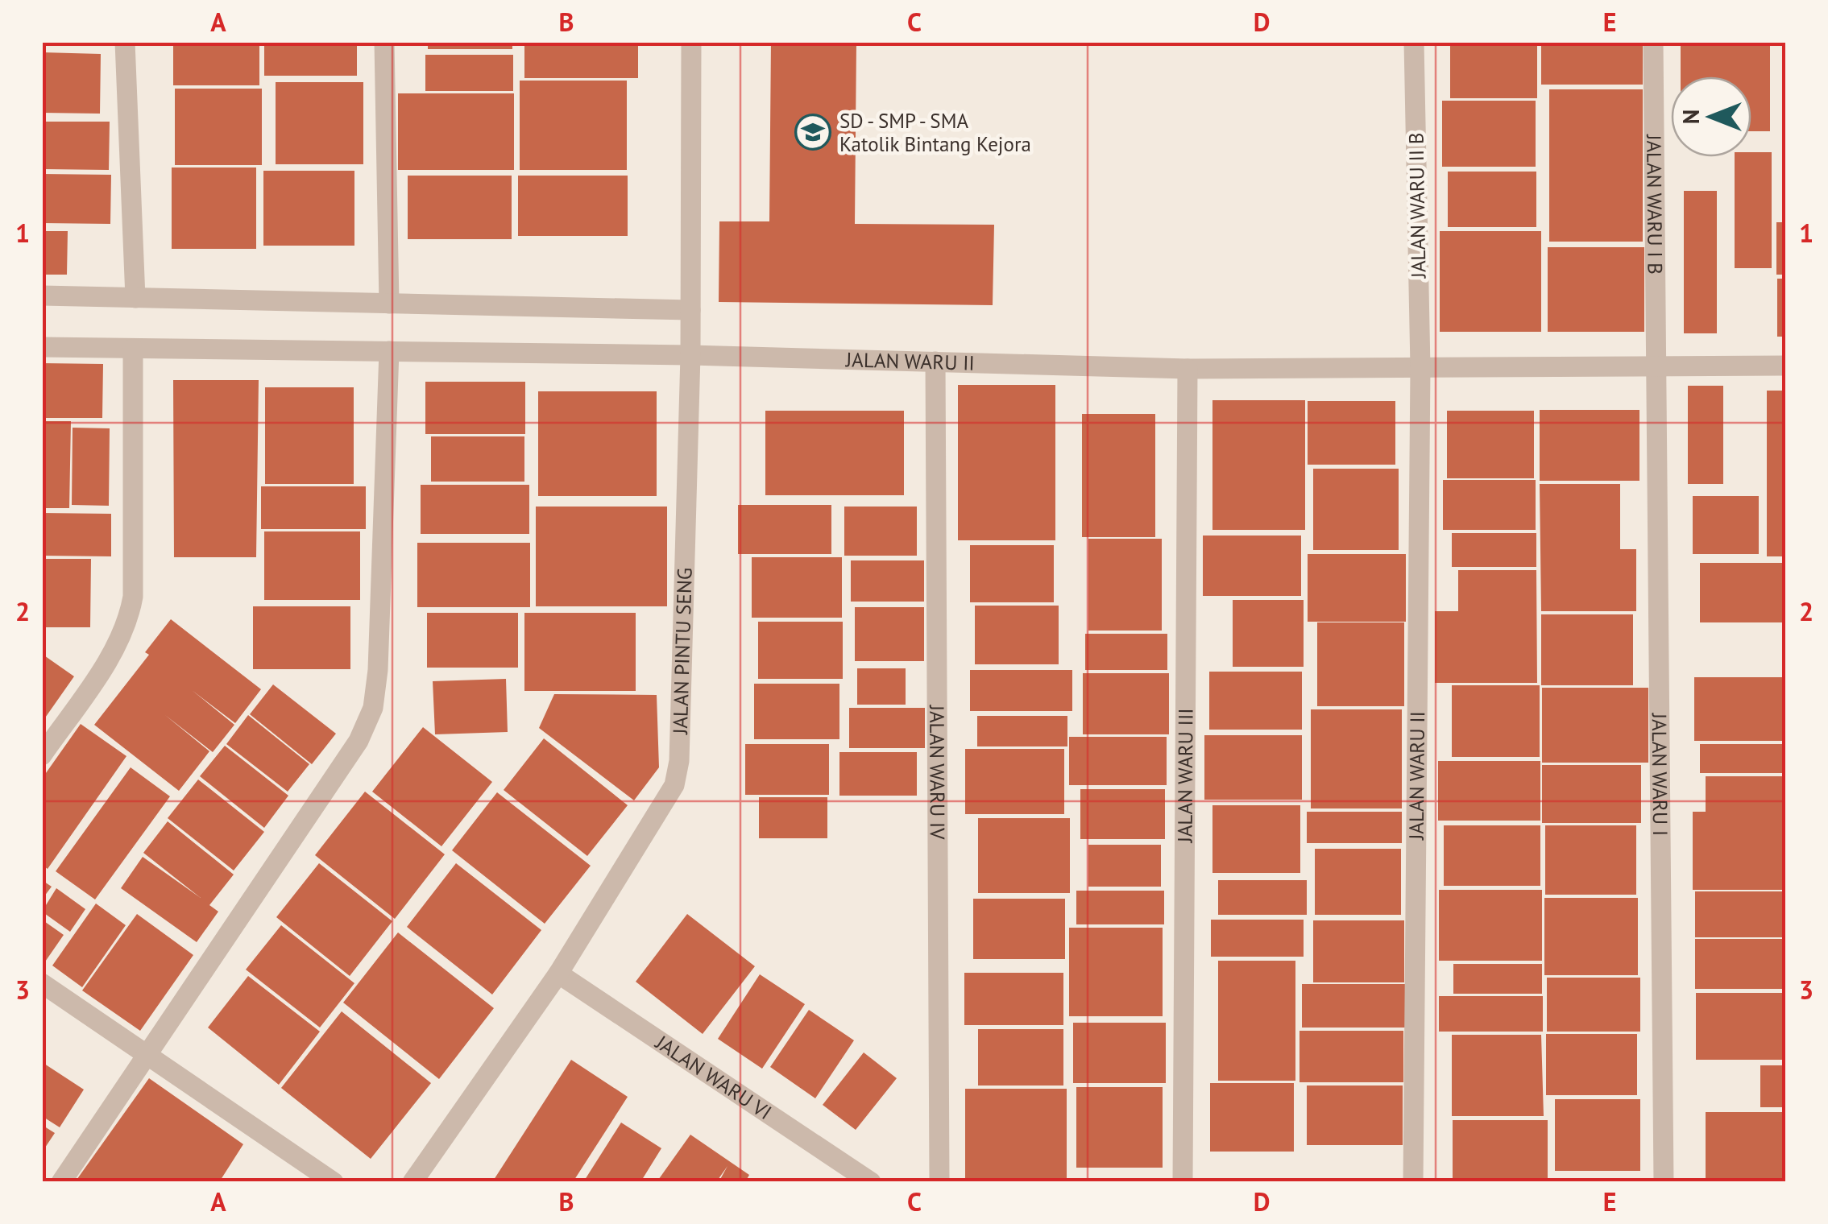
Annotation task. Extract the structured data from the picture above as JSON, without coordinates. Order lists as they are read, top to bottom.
{
  "streets": {
    "street": [
      "JALAN WARU I B",
      "JALAN WARU II B",
      "JALAN WARU II",
      "JALAN PINTU SENG",
      "JALAN WARU IV",
      "JALAN WARU I",
      "JALAN WARU III",
      "JALAN WARU VI"
    ]
  },
  "crossings": [
    ["JALAN WARU I B", "JALAN WARU II"],
    ["JALAN WARU I B", "JALAN WARU I"],
    ["JALAN WARU II B", "JALAN WARU II"],
    ["JALAN WARU II", "JALAN PINTU SENG"],
    ["JALAN WARU II", "JALAN WARU IV"],
    ["JALAN WARU II", "JALAN WARU I"],
    ["JALAN WARU II", "JALAN WARU III"],
    ["JALAN PINTU SENG", "JALAN WARU VI"]
  ],
  "places": {
    "school or university": ["SD - SMP - SMA Katolik Bintang Kejora"]
  },
  "north": "left",
  "grid": {
    "columns": [
      "A",
      "B",
      "C",
      "D",
      "E"
    ],
    "rows": ["1", "2", "3"]
  }
}
